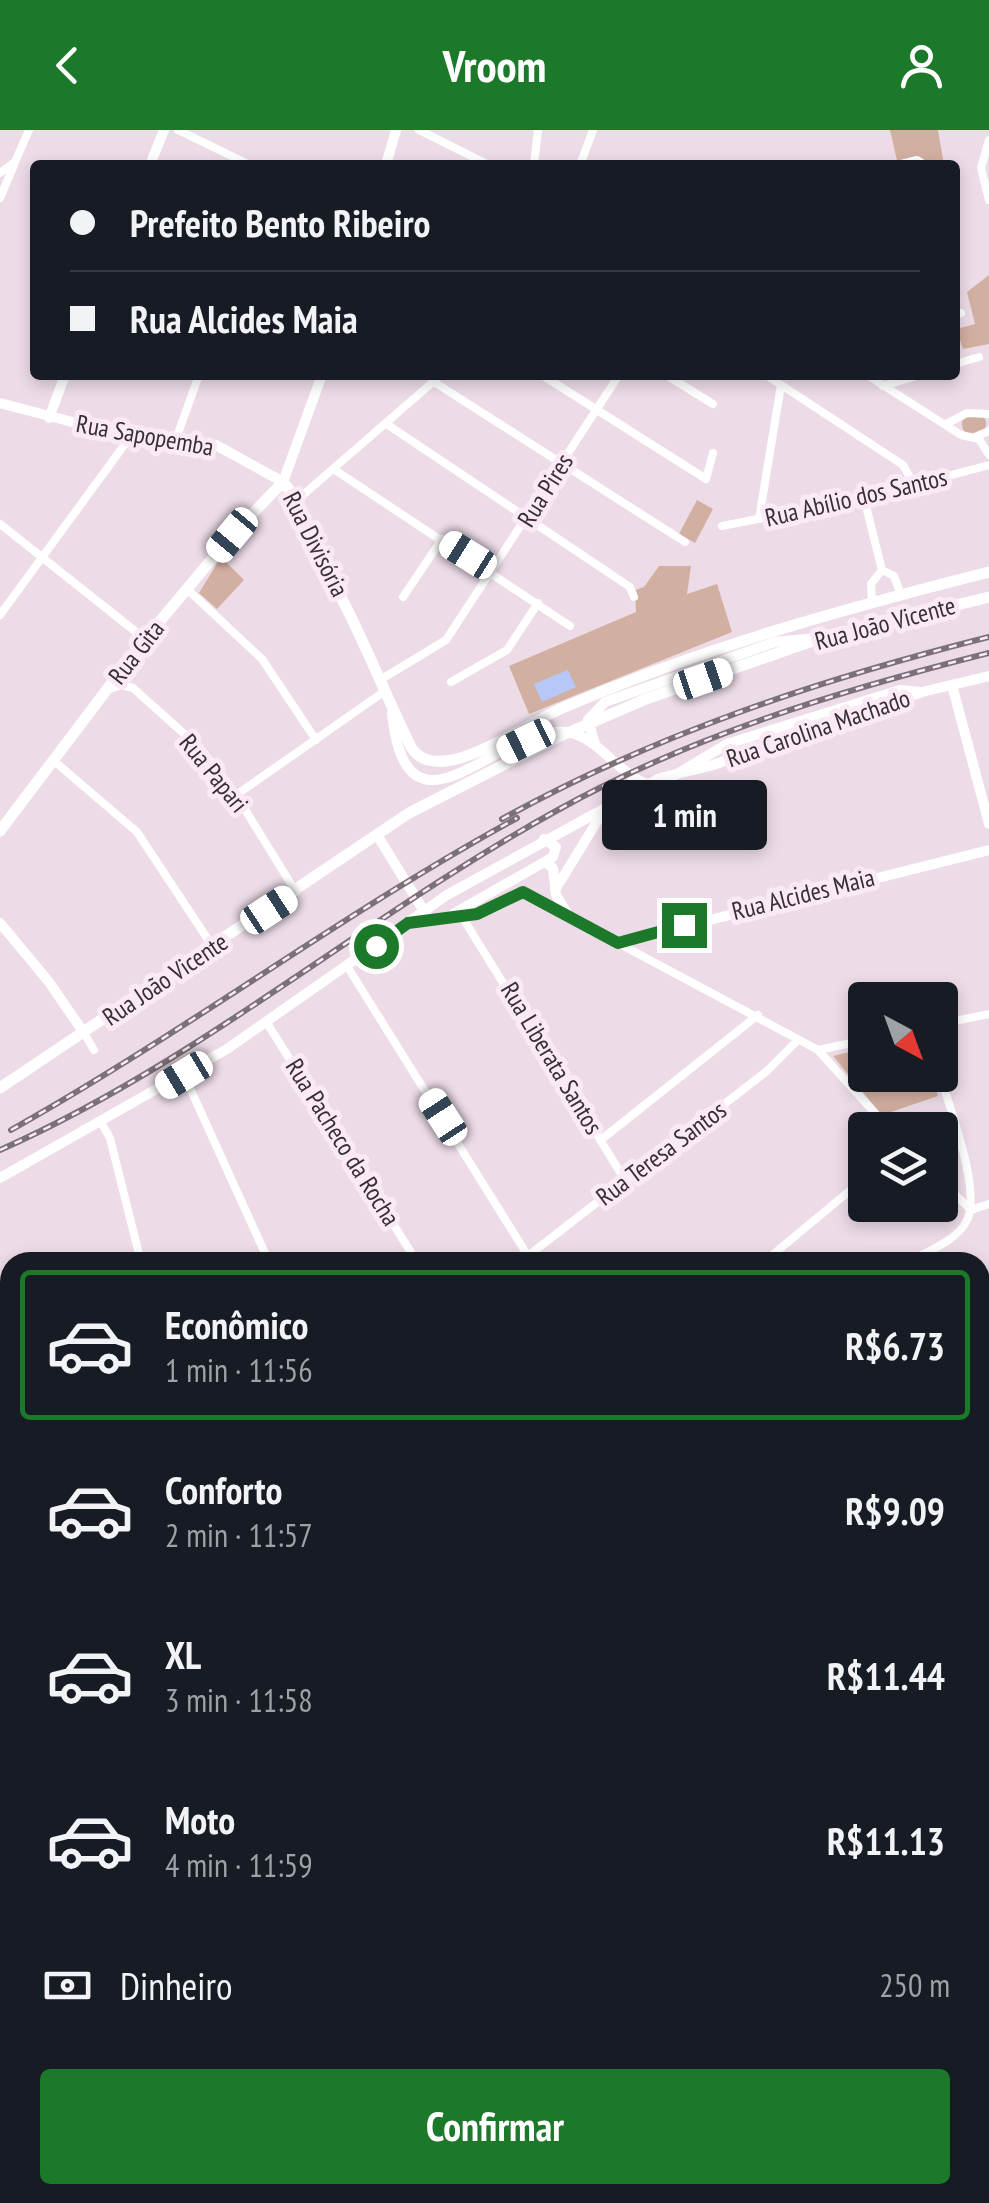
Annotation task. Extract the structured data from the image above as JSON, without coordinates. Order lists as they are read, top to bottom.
{
  "streets": {
    "main road": [
      "Rua Sapopemba",
      "Rua Divisória",
      "Rua João Vicente",
      "Rua Gita",
      "Rua Carolina Machado",
      "Rua Alcides Maia"
    ],
    "street": [
      "Rua Pires",
      "Rua Abílio dos Santos",
      "Rua Papari",
      "Rua Liberata Santos",
      "Rua Pacheco da Rocha",
      "Rua Teresa Santos"
    ]
  },
  "crossings": [
    ["Rua Sapopemba", "Rua Divisória"],
    ["Rua Sapopemba", "Rua Gita"],
    ["Rua Pires", "Rua Divisória"],
    ["Rua Pires", "Rua Papari"],
    ["Rua Divisória", "Rua João Vicente"],
    ["Rua Divisória", "Rua Gita"],
    ["Rua João Vicente", "Rua Papari"],
    ["Rua Gita", "Rua Papari"],
    ["Rua Carolina Machado", "Rua Pacheco da Rocha"],
    ["Rua Liberata Santos", "Rua Teresa Santos"]
  ],
  "north": "bottom right",
  "page": {
    "header": "Vroom",
    "banner": ["Prefeito Bento Ribeiro", "Rua Alcides Maia"],
    "bubble": "1 min",
    "list": [
      {
        "name": "Econômico",
        "note": "1 min · 11:56",
        "value": "R$6.73"
      },
      {
        "name": "Conforto",
        "note": "2 min · 11:57",
        "value": "R$9.09"
      },
      {
        "name": "XL",
        "note": "3 min · 11:58",
        "value": "R$11.44"
      },
      {
        "name": "Moto",
        "note": "4 min · 11:59",
        "value": "R$11.13"
      }
    ],
    "pay": ["Dinheiro", "250 m"],
    "buttons": "Confirmar"
  }
}
